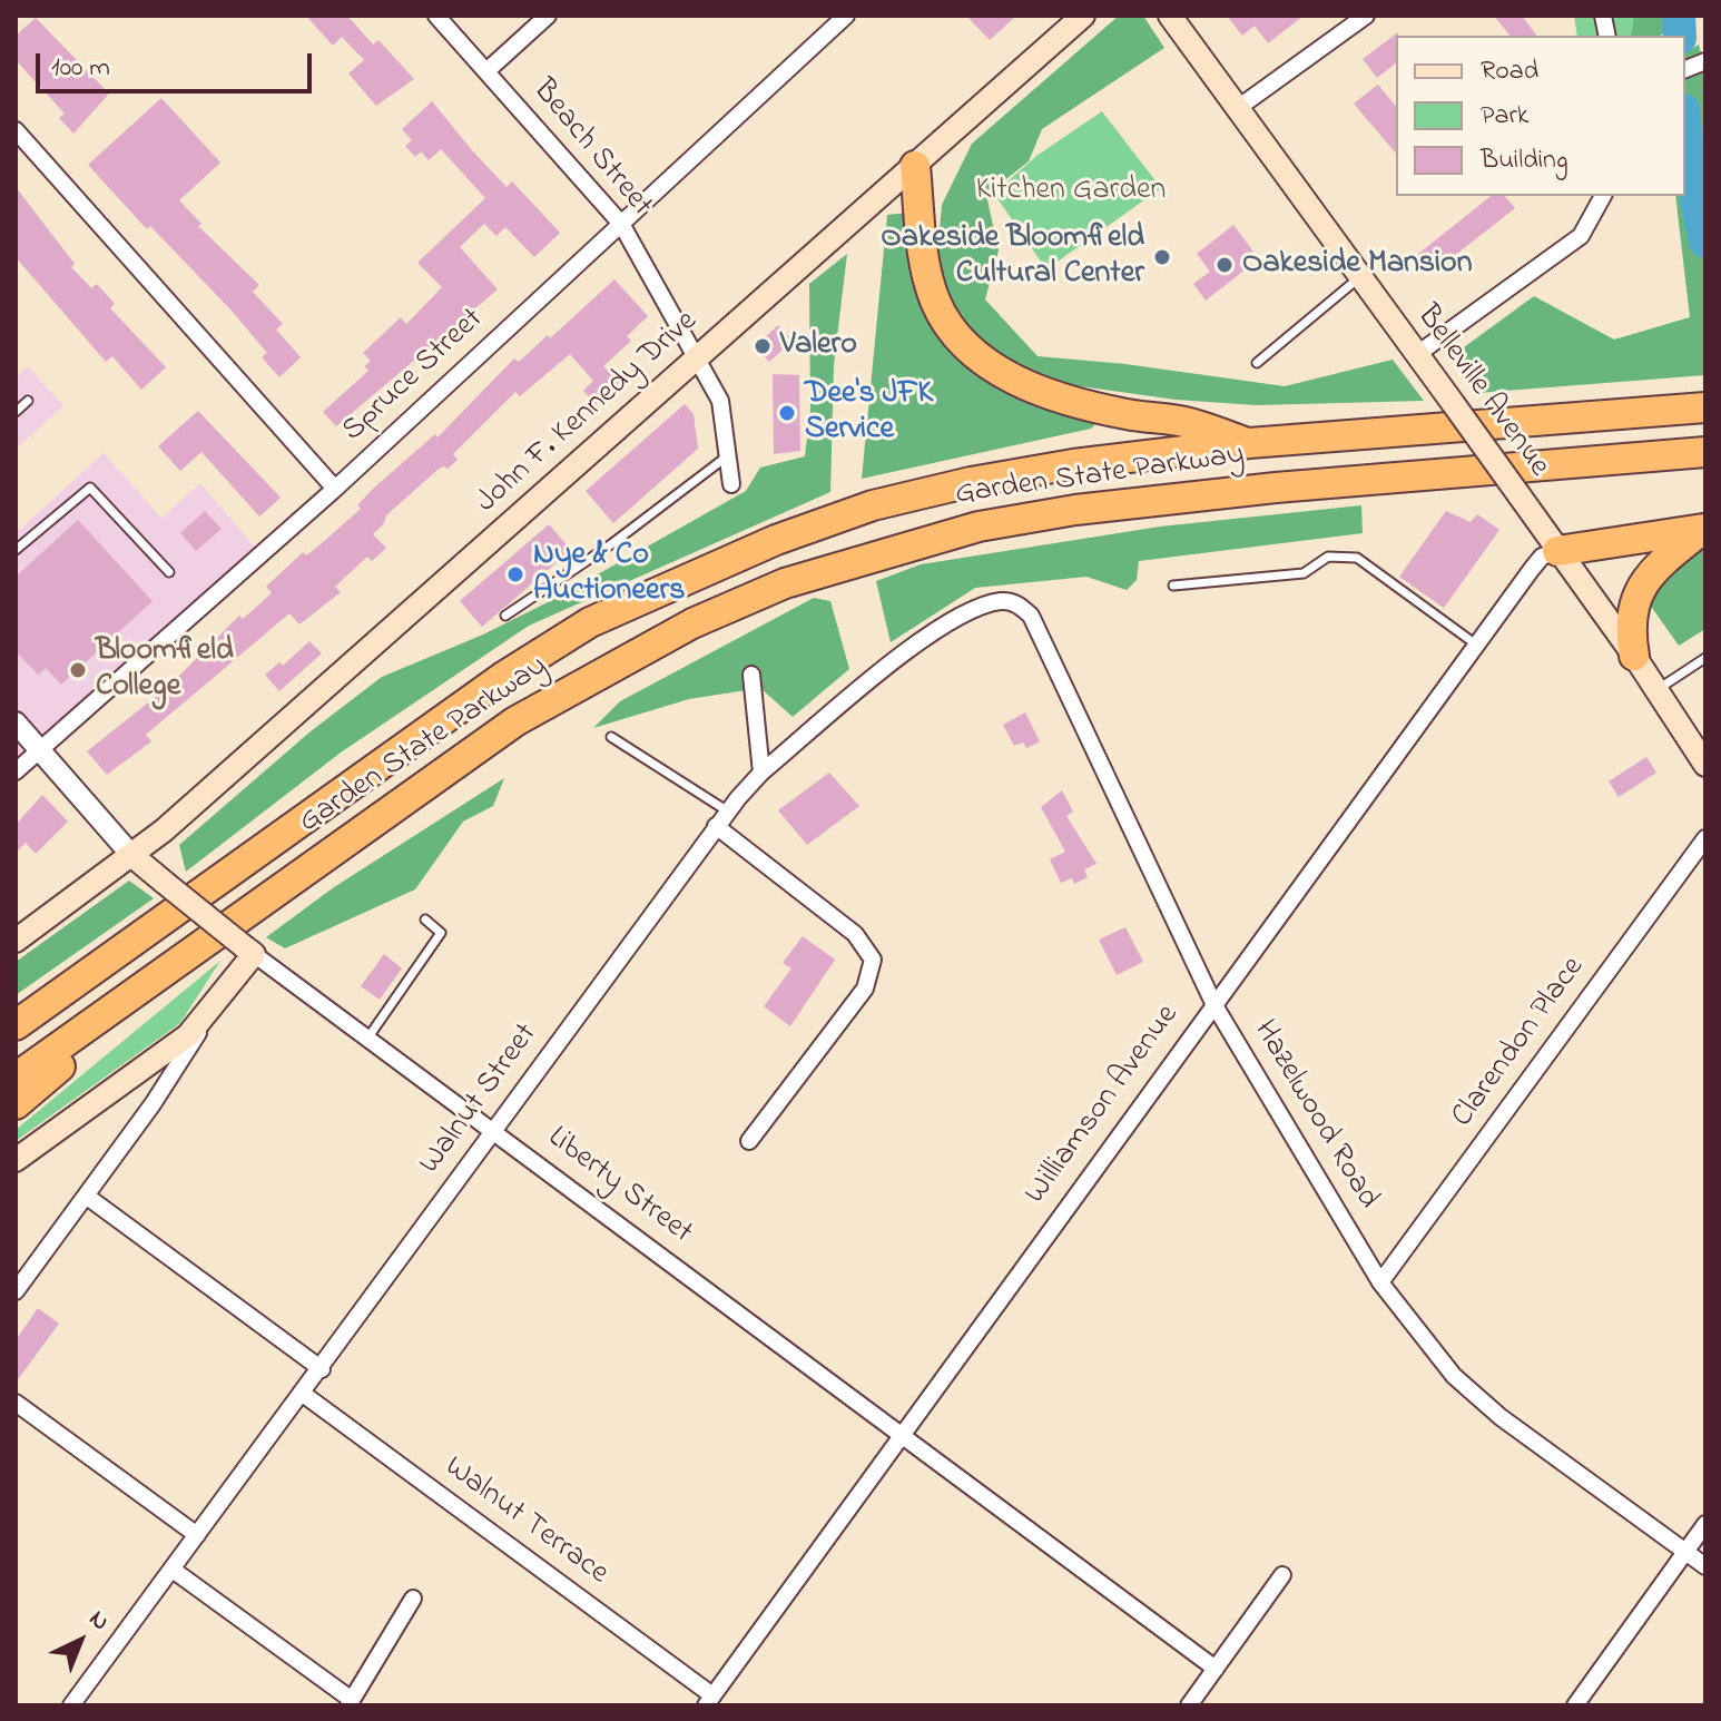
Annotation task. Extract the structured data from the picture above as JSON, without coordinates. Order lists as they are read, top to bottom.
{
  "streets": {
    "highway": ["Garden State Parkway"],
    "main road": ["Belleville Avenue", "John F. Kennedy Drive", "Liberty Street"],
    "street": [
      "Beach Street",
      "Spruce Street",
      "Clarendon Place",
      "Walnut Street",
      "Williamson Avenue",
      "Hazelwood Road",
      "Walnut Terrace"
    ]
  },
  "crossings": [
    ["Beach Street", "Spruce Street"],
    ["Beach Street", "John F. Kennedy Drive"],
    ["Spruce Street", "Liberty Street"],
    ["Belleville Avenue", "Williamson Avenue"],
    ["John F. Kennedy Drive", "Liberty Street"],
    ["Garden State Parkway", "Liberty Street"],
    ["Clarendon Place", "Hazelwood Road"],
    ["Walnut Street", "Hazelwood Road"],
    ["Walnut Street", "Liberty Street"],
    ["Walnut Street", "Walnut Terrace"],
    ["Williamson Avenue", "Hazelwood Road"],
    ["Williamson Avenue", "Liberty Street"],
    ["Williamson Avenue", "Walnut Terrace"]
  ],
  "parks": ["Kitchen Garden"],
  "places": [
    "Oakeside Bloomfield Cultural Center",
    "Oakeside Mansion",
    "Valero",
    "Dee's JFK Service",
    "Nye & Co Auctioneers",
    "Bloomfield College"
  ],
  "legend": ["Road", "Park", "Building"],
  "scale_bar": "100 m",
  "north": "top right"
}
